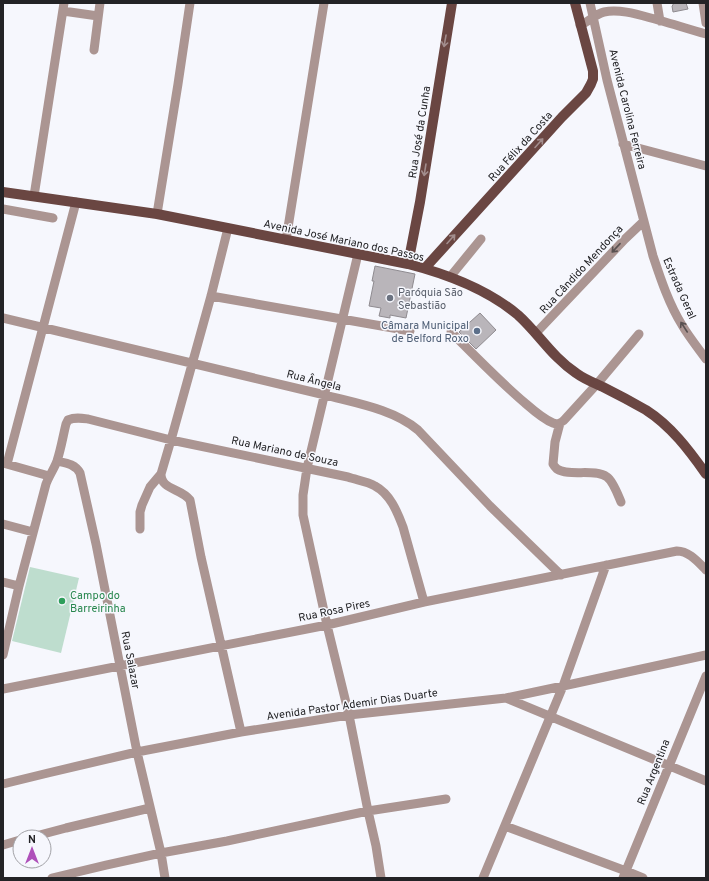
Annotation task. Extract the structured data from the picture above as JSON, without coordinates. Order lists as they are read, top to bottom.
{
  "streets": {
    "main road": ["Rua José da Cunha", "Rua Félix da Costa", "Avenida José Mariano dos Passos"],
    "street": [
      "Avenida Carolina Ferreira",
      "Rua Cândido Mendonça",
      "Estrada Geral",
      "Rua Ângela",
      "Rua Mariano de Souza",
      "Rua Rosa Pires",
      "Rua Salazar",
      "Avenida Pastor Ademir Dias Duarte",
      "Rua Argentina"
    ]
  },
  "crossings": [
    ["Avenida Carolina Ferreira", "Rua Cândido Mendonça"],
    ["Avenida Carolina Ferreira", "Estrada Geral"],
    ["Rua José da Cunha", "Avenida José Mariano dos Passos"],
    ["Rua Félix da Costa", "Avenida José Mariano dos Passos"],
    ["Avenida José Mariano dos Passos", "Rua Cândido Mendonça"],
    ["Rua Cândido Mendonça", "Estrada Geral"],
    ["Rua Ângela", "Rua Rosa Pires"],
    ["Rua Mariano de Souza", "Rua Rosa Pires"],
    ["Rua Mariano de Souza", "Rua Salazar"],
    ["Rua Rosa Pires", "Rua Salazar"],
    ["Rua Salazar", "Avenida Pastor Ademir Dias Duarte"]
  ],
  "one_way": ["Rua José da Cunha", "Rua Félix da Costa", "Estrada Geral"],
  "places": ["Paróquia São Sebastião", "Câmara Municipal de Belford Roxo", "Campo do Barreirinha"],
  "north": "top"
}
